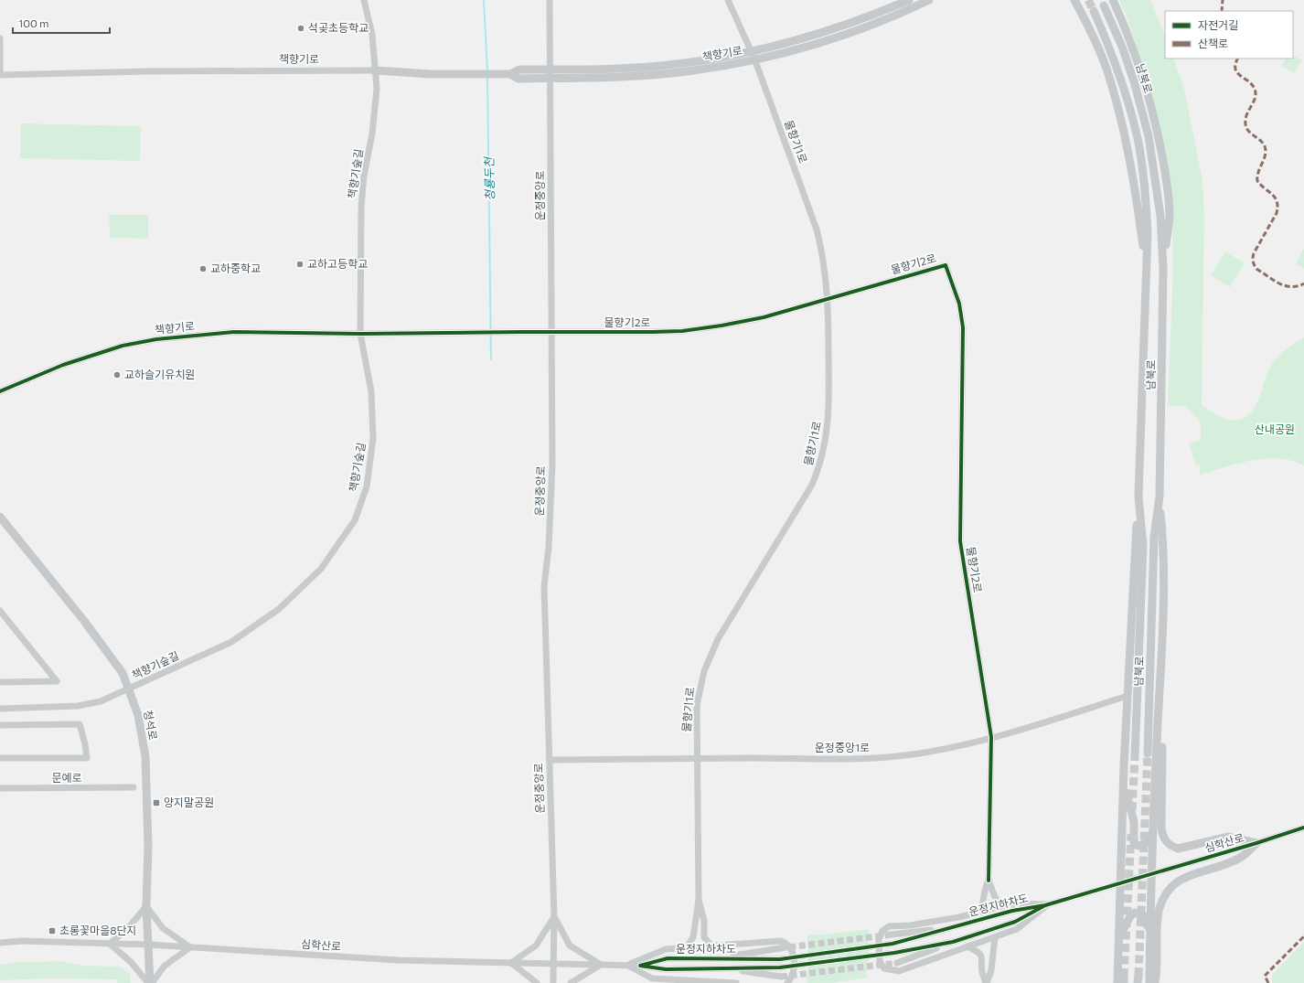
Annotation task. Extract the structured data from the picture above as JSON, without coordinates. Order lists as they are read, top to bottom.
{
  "streets": {
    "main road": ["책향기로", "남북로", "청석로"],
    "street": [
      "물향기1로",
      "책향기숲길",
      "운정중앙로",
      "물향기2로",
      "운정중앙1로",
      "문예로",
      "심학산로",
      "운정지하차도"
    ]
  },
  "crossings": [
    ["책향기로", "물향기1로"],
    ["책향기로", "책향기숲길"],
    ["책향기로", "운정중앙로"],
    ["책향기로", "물향기2로"],
    ["물향기1로", "물향기2로"],
    ["물향기1로", "운정중앙1로"],
    ["책향기숲길", "물향기2로"],
    ["책향기숲길", "청석로"],
    ["운정중앙로", "물향기2로"],
    ["운정중앙로", "운정중앙1로"],
    ["운정중앙로", "심학산로"],
    ["물향기2로", "운정중앙1로"],
    ["청석로", "심학산로"],
    ["심학산로", "운정지하차도"]
  ],
  "water": ["청룡두천"],
  "parks": ["산내공원"],
  "places": {
    "other": [
      "석곶초등학교",
      "교하고등학교",
      "교하중학교",
      "교하슬기유치원"
    ],
    "transit": ["양지말공원", "초롱꽃마을8단지"]
  },
  "legend": ["자전거길", "산책로"],
  "scale_bar": "100 m"
}
